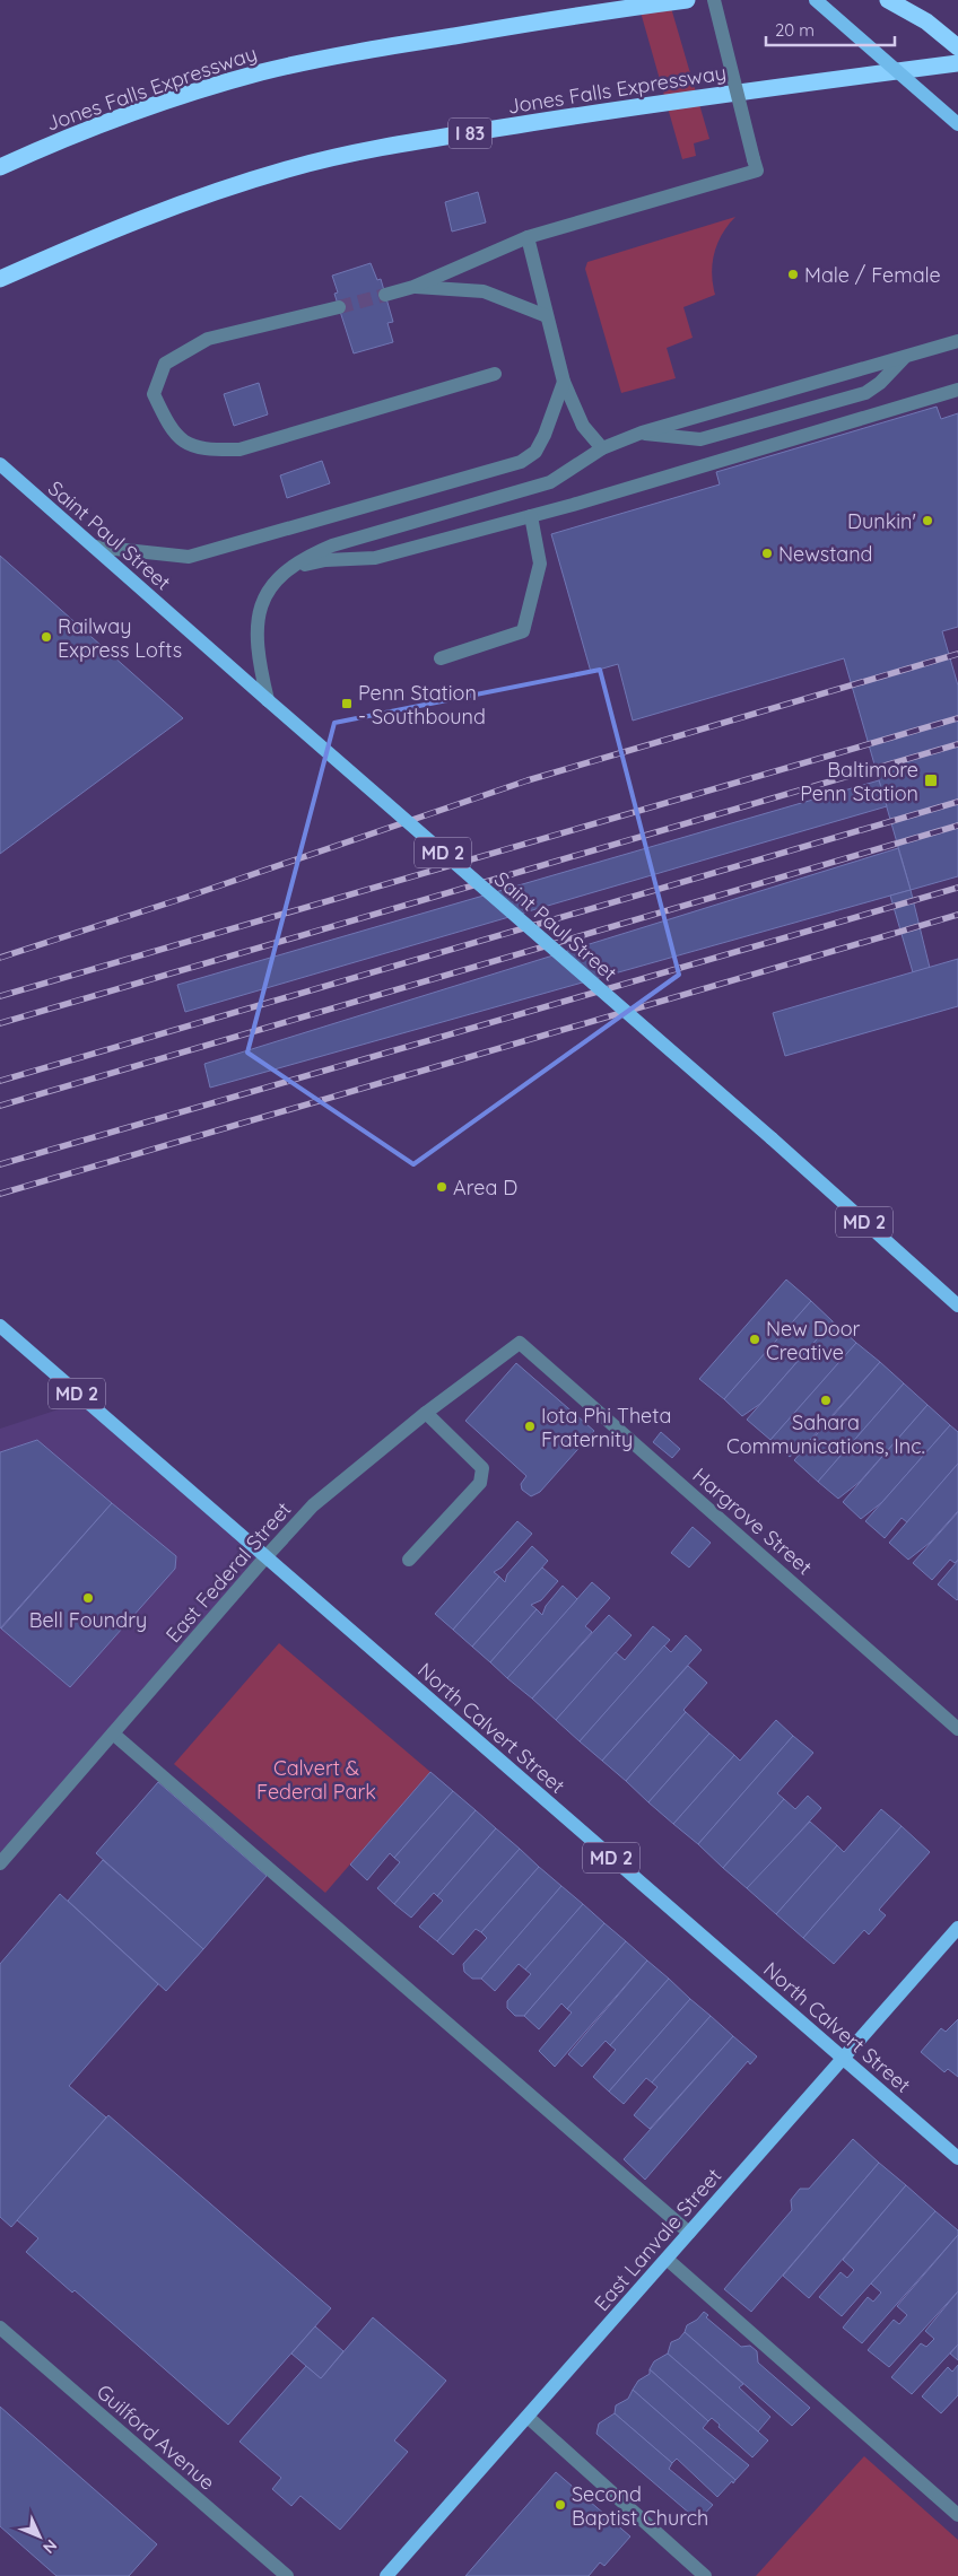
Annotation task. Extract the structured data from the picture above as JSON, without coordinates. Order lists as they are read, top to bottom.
{
  "streets": {
    "highway": ["Jones Falls Expressway", "I 83"],
    "main road": [
      "Saint Paul Street",
      "MD 2",
      "North Calvert Street",
      "East Lanvale Street"
    ],
    "street": ["Hargrove Street", "East Federal Street", "Guilford Avenue"]
  },
  "crossings": [
    ["Hargrove Street", "East Federal Street"],
    ["East Federal Street", "North Calvert Street"],
    ["North Calvert Street", "East Lanvale Street"]
  ],
  "parks": ["Calvert & Federal Park"],
  "places": {
    "other": [
      "Male / Female",
      "Dunkin'",
      "Newstand",
      "Railway Express Lofts",
      "Area D",
      "New Door Creative",
      "Sahara Communications, Inc.",
      "Iota Phi Theta Fraternity",
      "Bell Foundry",
      "Second Baptist Church"
    ],
    "transit": ["Penn Station - Southbound", "Baltimore Penn Station"]
  },
  "scale_bar": "20 m",
  "north": "bottom right"
}
